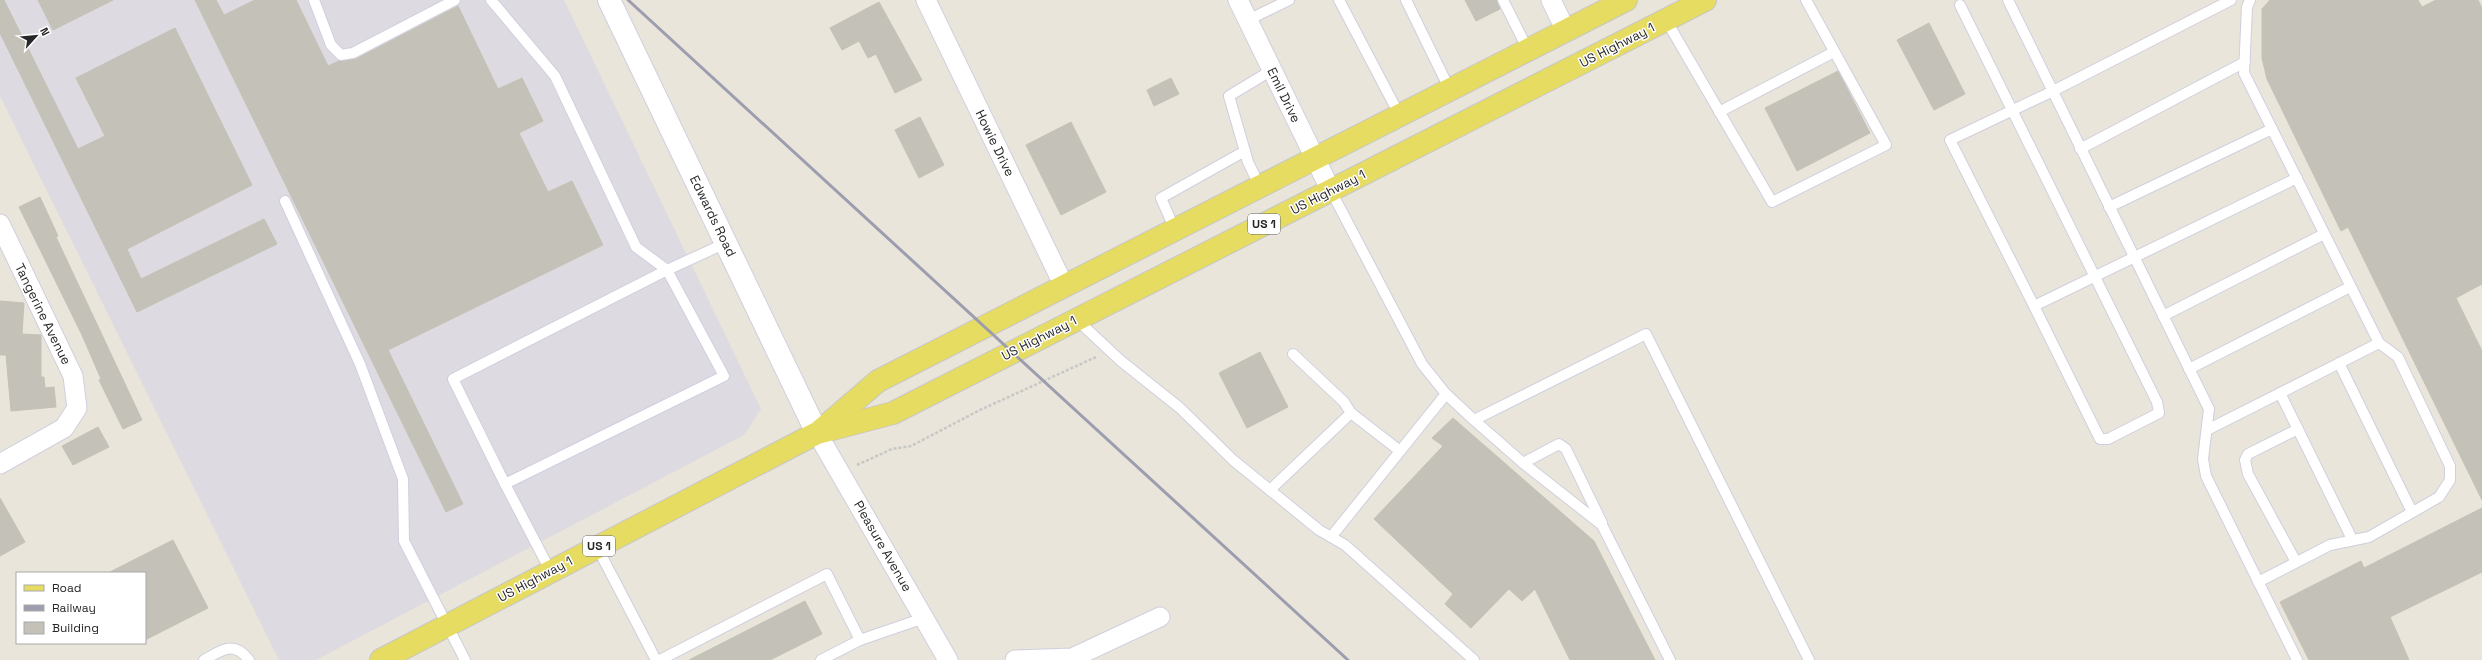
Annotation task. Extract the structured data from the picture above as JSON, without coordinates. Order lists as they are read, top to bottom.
{
  "streets": {
    "main road": ["US Highway 1", "Edwards Road", "US 1"],
    "street": [
      "Emil Drive",
      "Howie Drive",
      "Tangerine Avenue",
      "Pleasure Avenue"
    ]
  },
  "crossings": [
    ["US Highway 1", "Emil Drive"],
    ["US Highway 1", "Howie Drive"],
    ["US Highway 1", "Edwards Road"],
    ["US Highway 1", "Pleasure Avenue"],
    ["Edwards Road", "Pleasure Avenue"]
  ],
  "legend": ["Road", "Railway", "Building"],
  "north": "top right"
}
